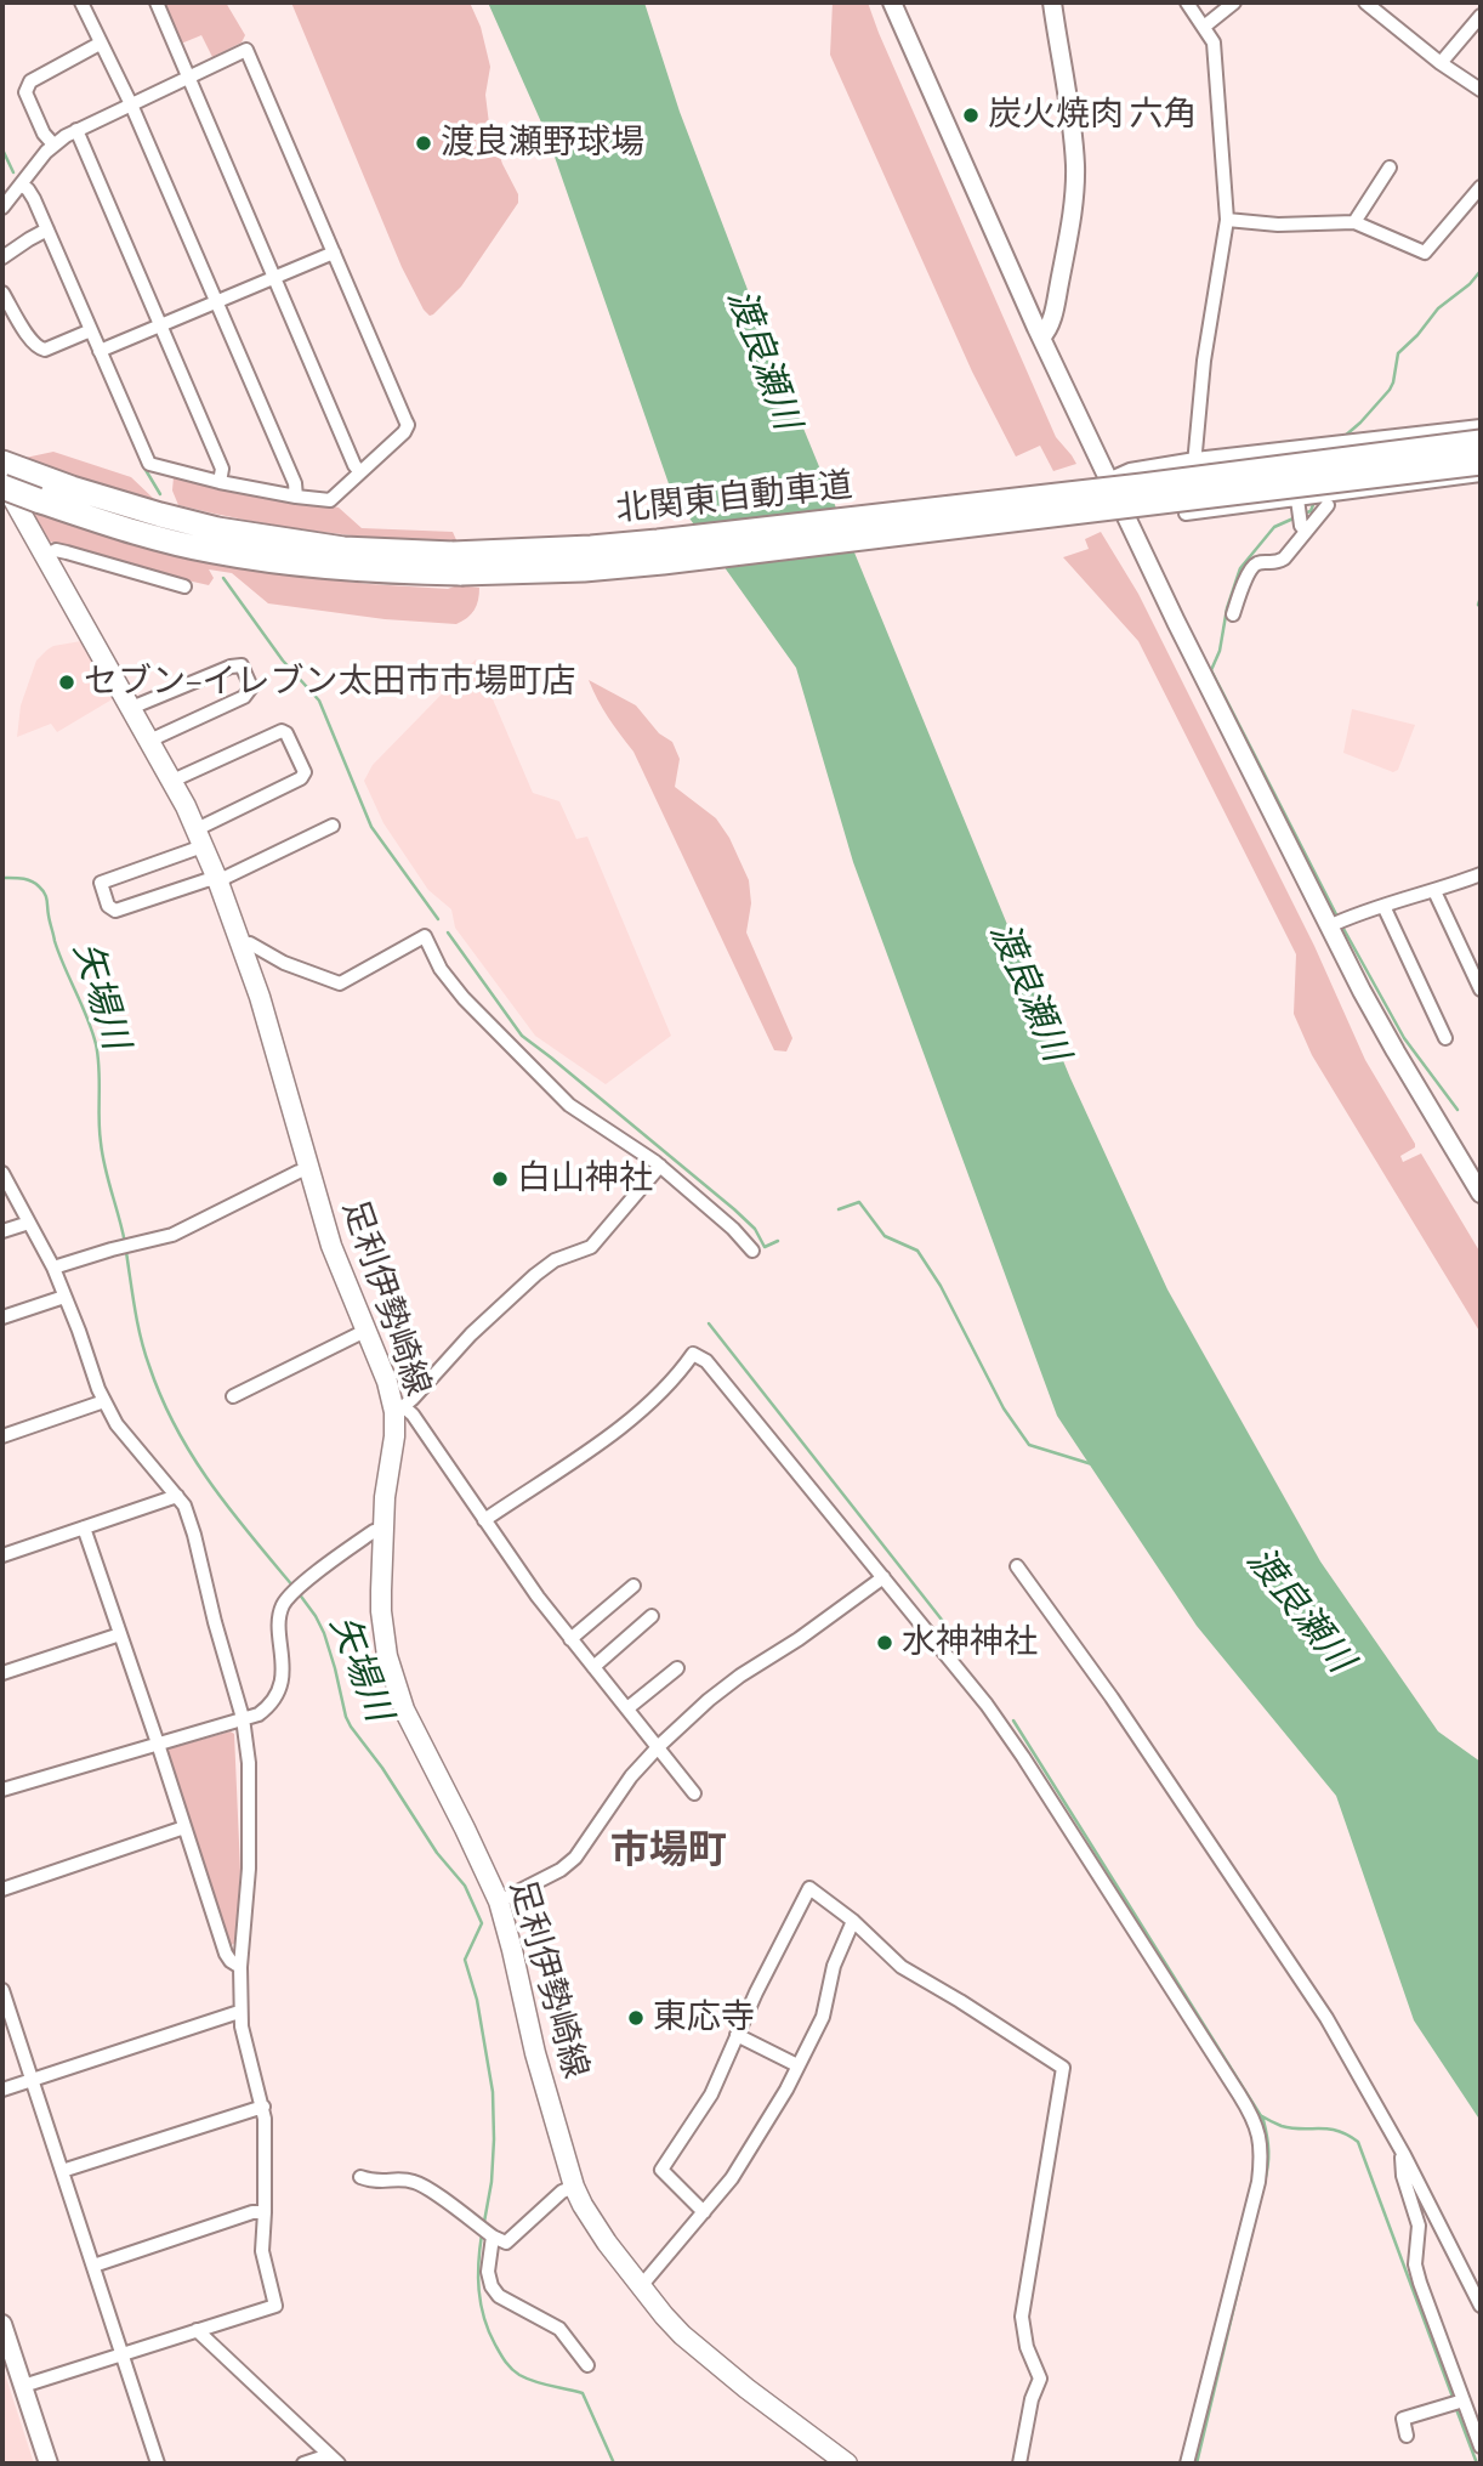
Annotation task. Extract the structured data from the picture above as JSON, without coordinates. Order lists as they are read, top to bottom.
{
  "streets": {
    "highway": ["北関東自動車道"],
    "main road": ["足利伊勢崎線"]
  },
  "crossings": [
    ["北関東自動車道", "足利伊勢崎線"]
  ],
  "districts": ["市場町"],
  "water": ["渡良瀬川", "矢場川"],
  "places": [
    "炭火焼肉 六角",
    "渡良瀬野球場",
    "セブン−イレブン太田市市場町店",
    "白山神社",
    "水神神社",
    "東応寺"
  ]
}
